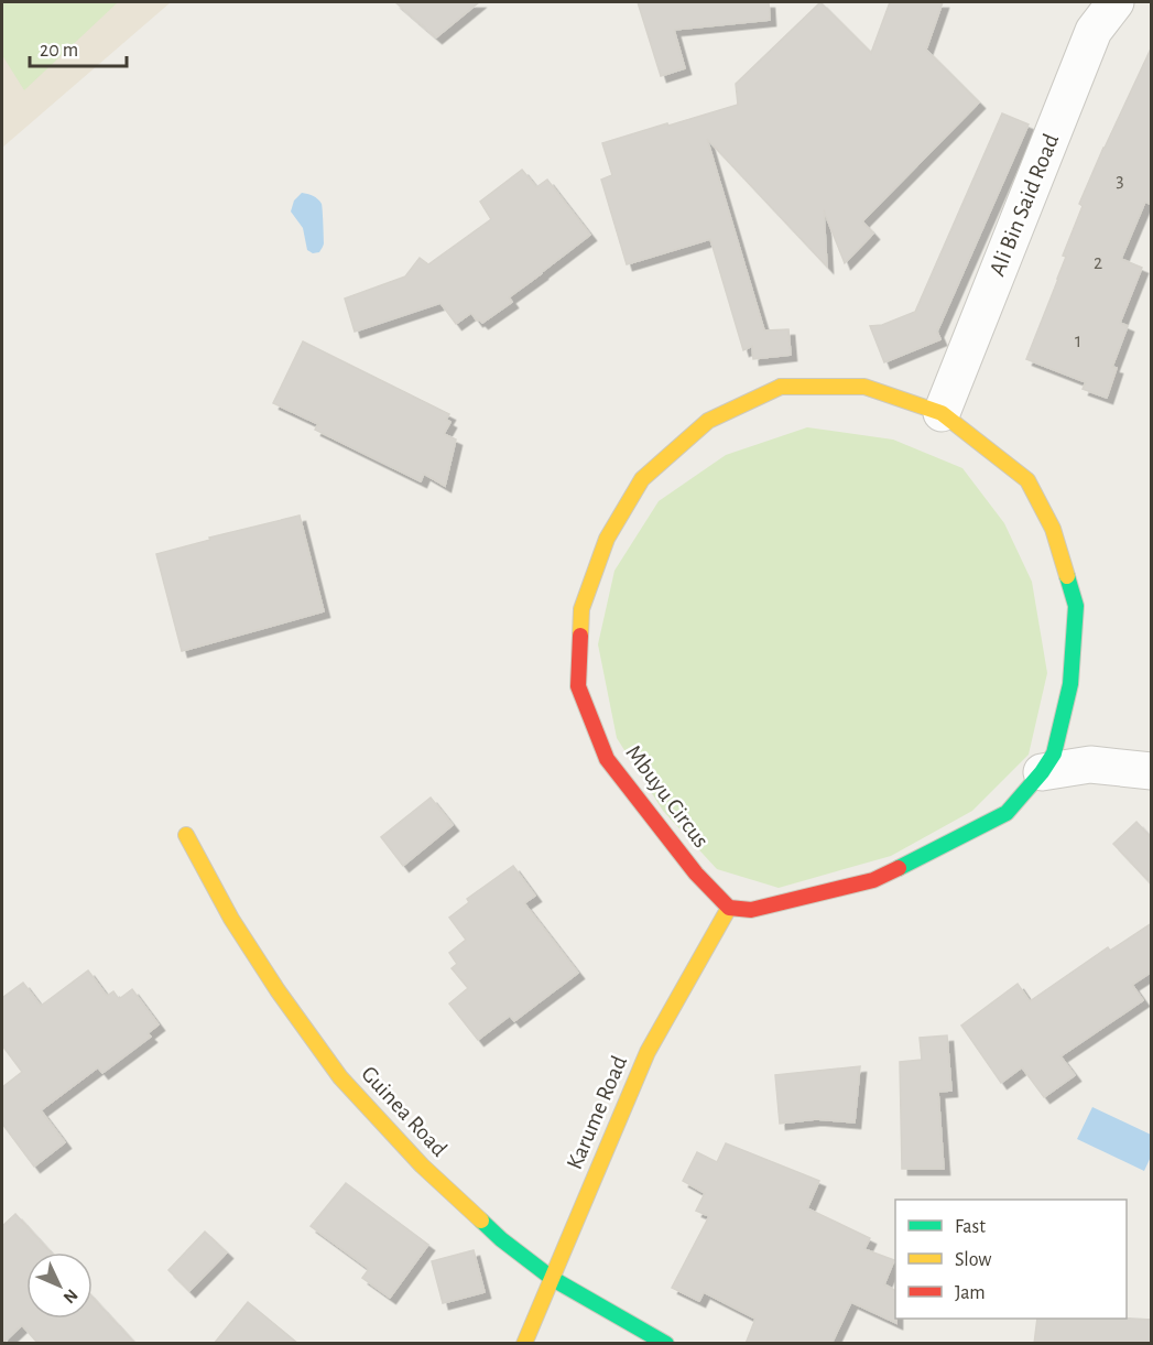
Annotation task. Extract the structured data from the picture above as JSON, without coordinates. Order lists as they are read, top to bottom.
{
  "streets": {
    "street": [
      "Ali Bin Said Road",
      "Mbuyu Circus",
      "Guinea Road",
      "Karume Road"
    ]
  },
  "crossings": [
    ["Ali Bin Said Road", "Mbuyu Circus"],
    ["Mbuyu Circus", "Karume Road"],
    ["Guinea Road", "Karume Road"]
  ],
  "house_numbers": ["3", "2", "1"],
  "legend": ["Fast", "Slow", "Jam"],
  "scale_bar": "20 m",
  "north": "bottom right"
}
